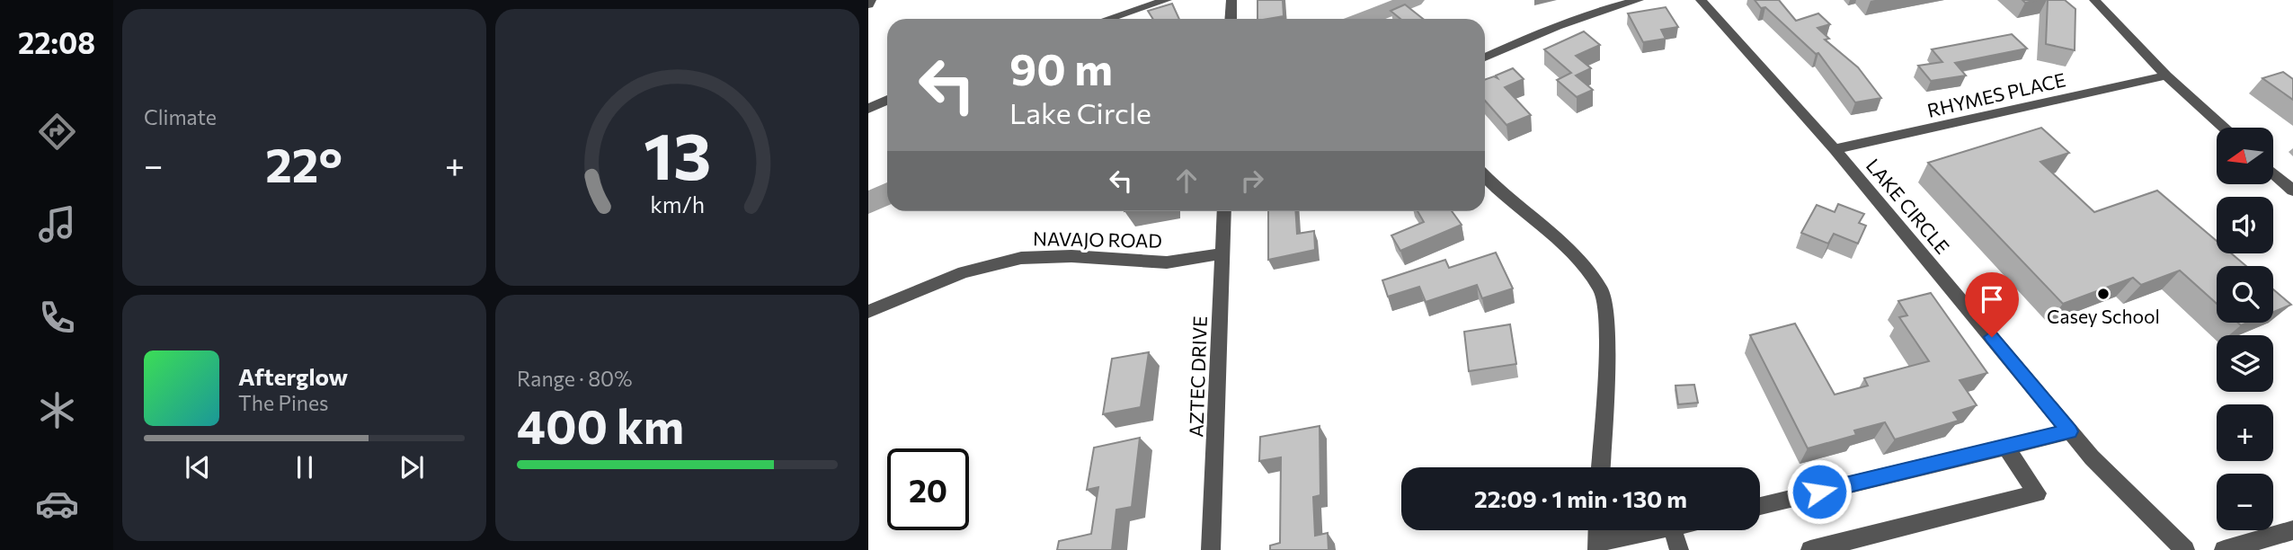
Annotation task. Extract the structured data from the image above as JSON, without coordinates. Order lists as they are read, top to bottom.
{
  "streets": {
    "street": [
      "RHYMES PLACE",
      "LAKE CIRCLE",
      "NAVAJO ROAD",
      "AZTEC DRIVE"
    ]
  },
  "crossings": [
    ["RHYMES PLACE", "LAKE CIRCLE"],
    ["NAVAJO ROAD", "AZTEC DRIVE"]
  ],
  "places": ["Casey School"],
  "north": "left",
  "page": {
    "tabs": "22:08",
    "tile": [
      "Climate",
      ["Range · 80%", "400 km"]
    ],
    "turn": ["90 m", "Lake Circle"],
    "map_buttons": ["+", "−"],
    "heat": ["−", "22°", "+"],
    "song": ["Afterglow", "The Pines"],
    "limit": "20",
    "trip": "22:09 · 1 min · 130 m",
    "gauge": ["13", "km/h"]
  }
}
